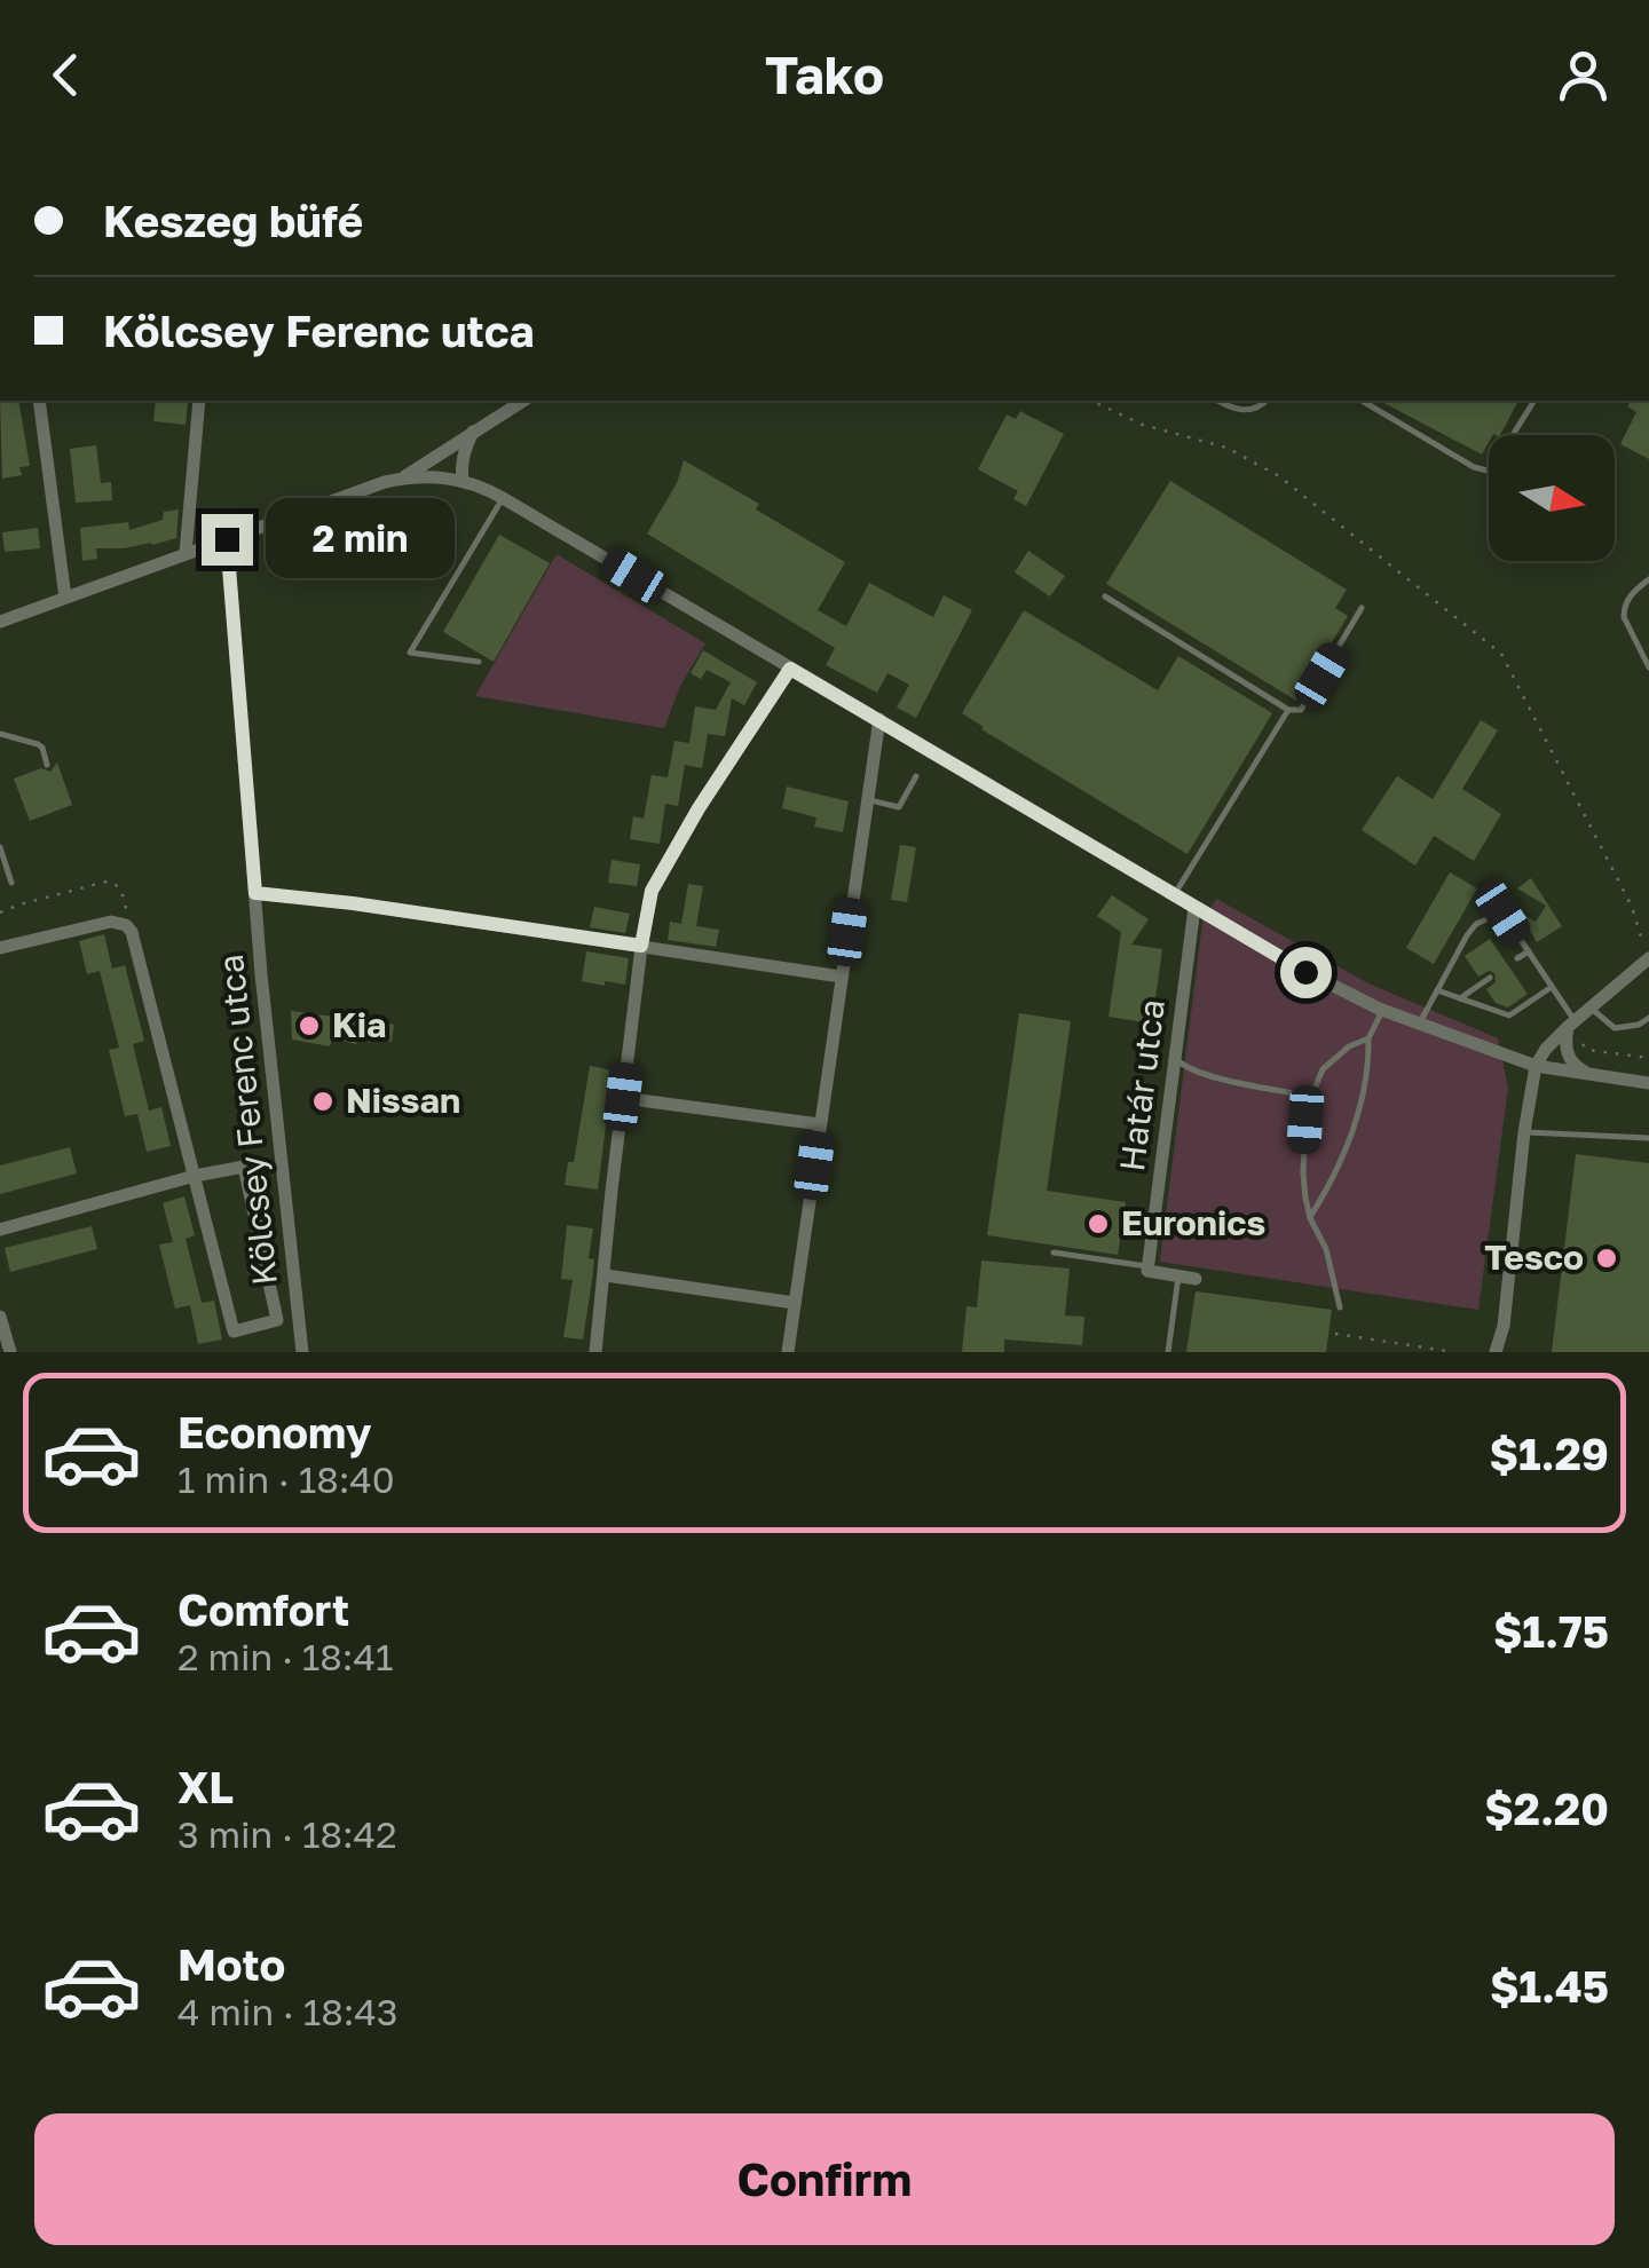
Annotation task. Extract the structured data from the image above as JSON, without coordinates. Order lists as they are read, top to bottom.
{
  "streets": {
    "street": ["Határ utca", "Kölcsey Ferenc utca"]
  },
  "places": [
    "Kia",
    "Nissan",
    "Euronics",
    "Tesco"
  ],
  "north": "right",
  "page": {
    "header": "Tako",
    "banner": ["Keszeg büfé", "Kölcsey Ferenc utca"],
    "bubble": "2 min",
    "list": [
      {
        "name": "Economy",
        "note": "1 min · 18:40",
        "value": "$1.29"
      },
      {
        "name": "Comfort",
        "note": "2 min · 18:41",
        "value": "$1.75"
      },
      {
        "name": "XL",
        "note": "3 min · 18:42",
        "value": "$2.20"
      },
      {
        "name": "Moto",
        "note": "4 min · 18:43",
        "value": "$1.45"
      }
    ],
    "buttons": "Confirm"
  }
}
